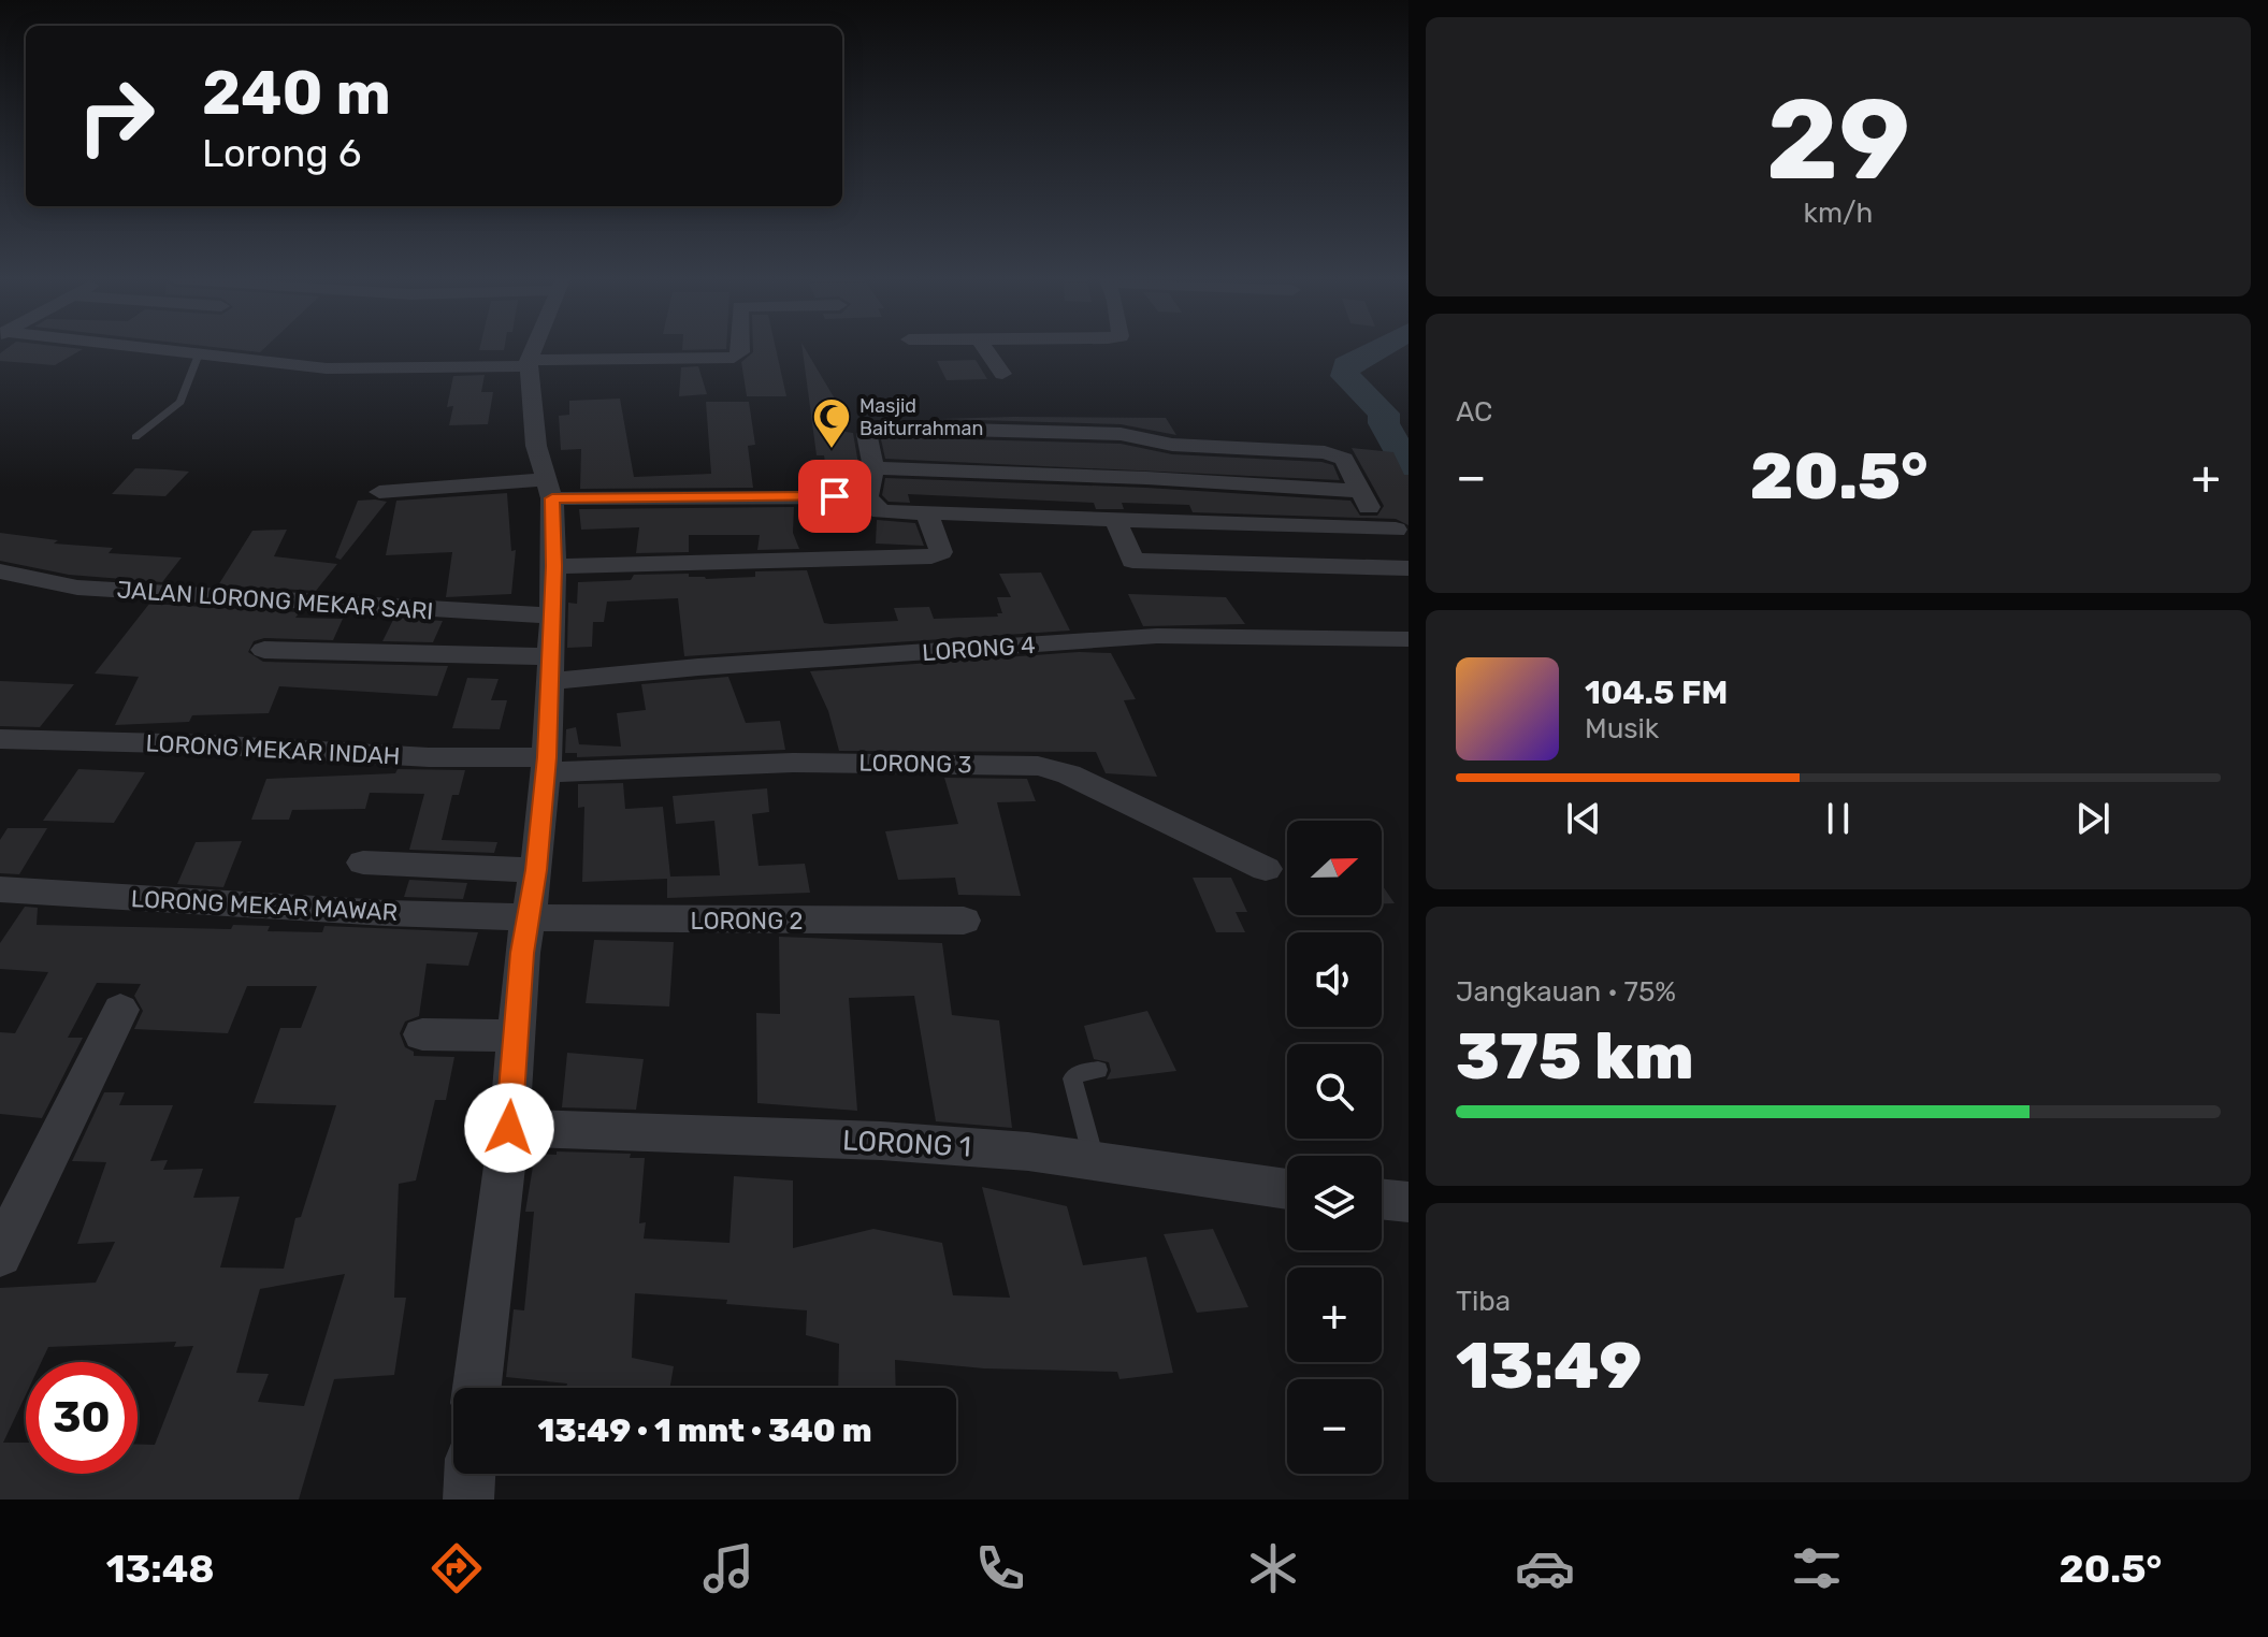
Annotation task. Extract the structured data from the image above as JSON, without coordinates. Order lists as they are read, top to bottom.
{
  "streets": {
    "street": [
      "JALAN LORONG MEKAR SARI",
      "LORONG 4",
      "LORONG MEKAR INDAH",
      "LORONG 3",
      "LORONG MEKAR MAWAR",
      "LORONG 2",
      "LORONG 1"
    ]
  },
  "crossings": [
    ["LORONG MEKAR INDAH", "LORONG 3"],
    ["LORONG MEKAR MAWAR", "LORONG 2"]
  ],
  "places": {
    "mosque": ["Masjid Baiturrahman"]
  },
  "north": "right",
  "page": {
    "tile": [
      ["29", "km/h"],
      "AC",
      ["Jangkauan · 75%", "375 km"],
      ["Tiba", "13:49"]
    ],
    "turn": ["240 m", "Lorong 6"],
    "heat": ["−", "20.5°", "+"],
    "song": ["104.5 FM", "Musik"],
    "map_buttons": ["+", "−"],
    "limit": "30",
    "trip": "13:49 · 1 mnt · 340 m",
    "tabs": ["13:48", "20.5°"]
  }
}
